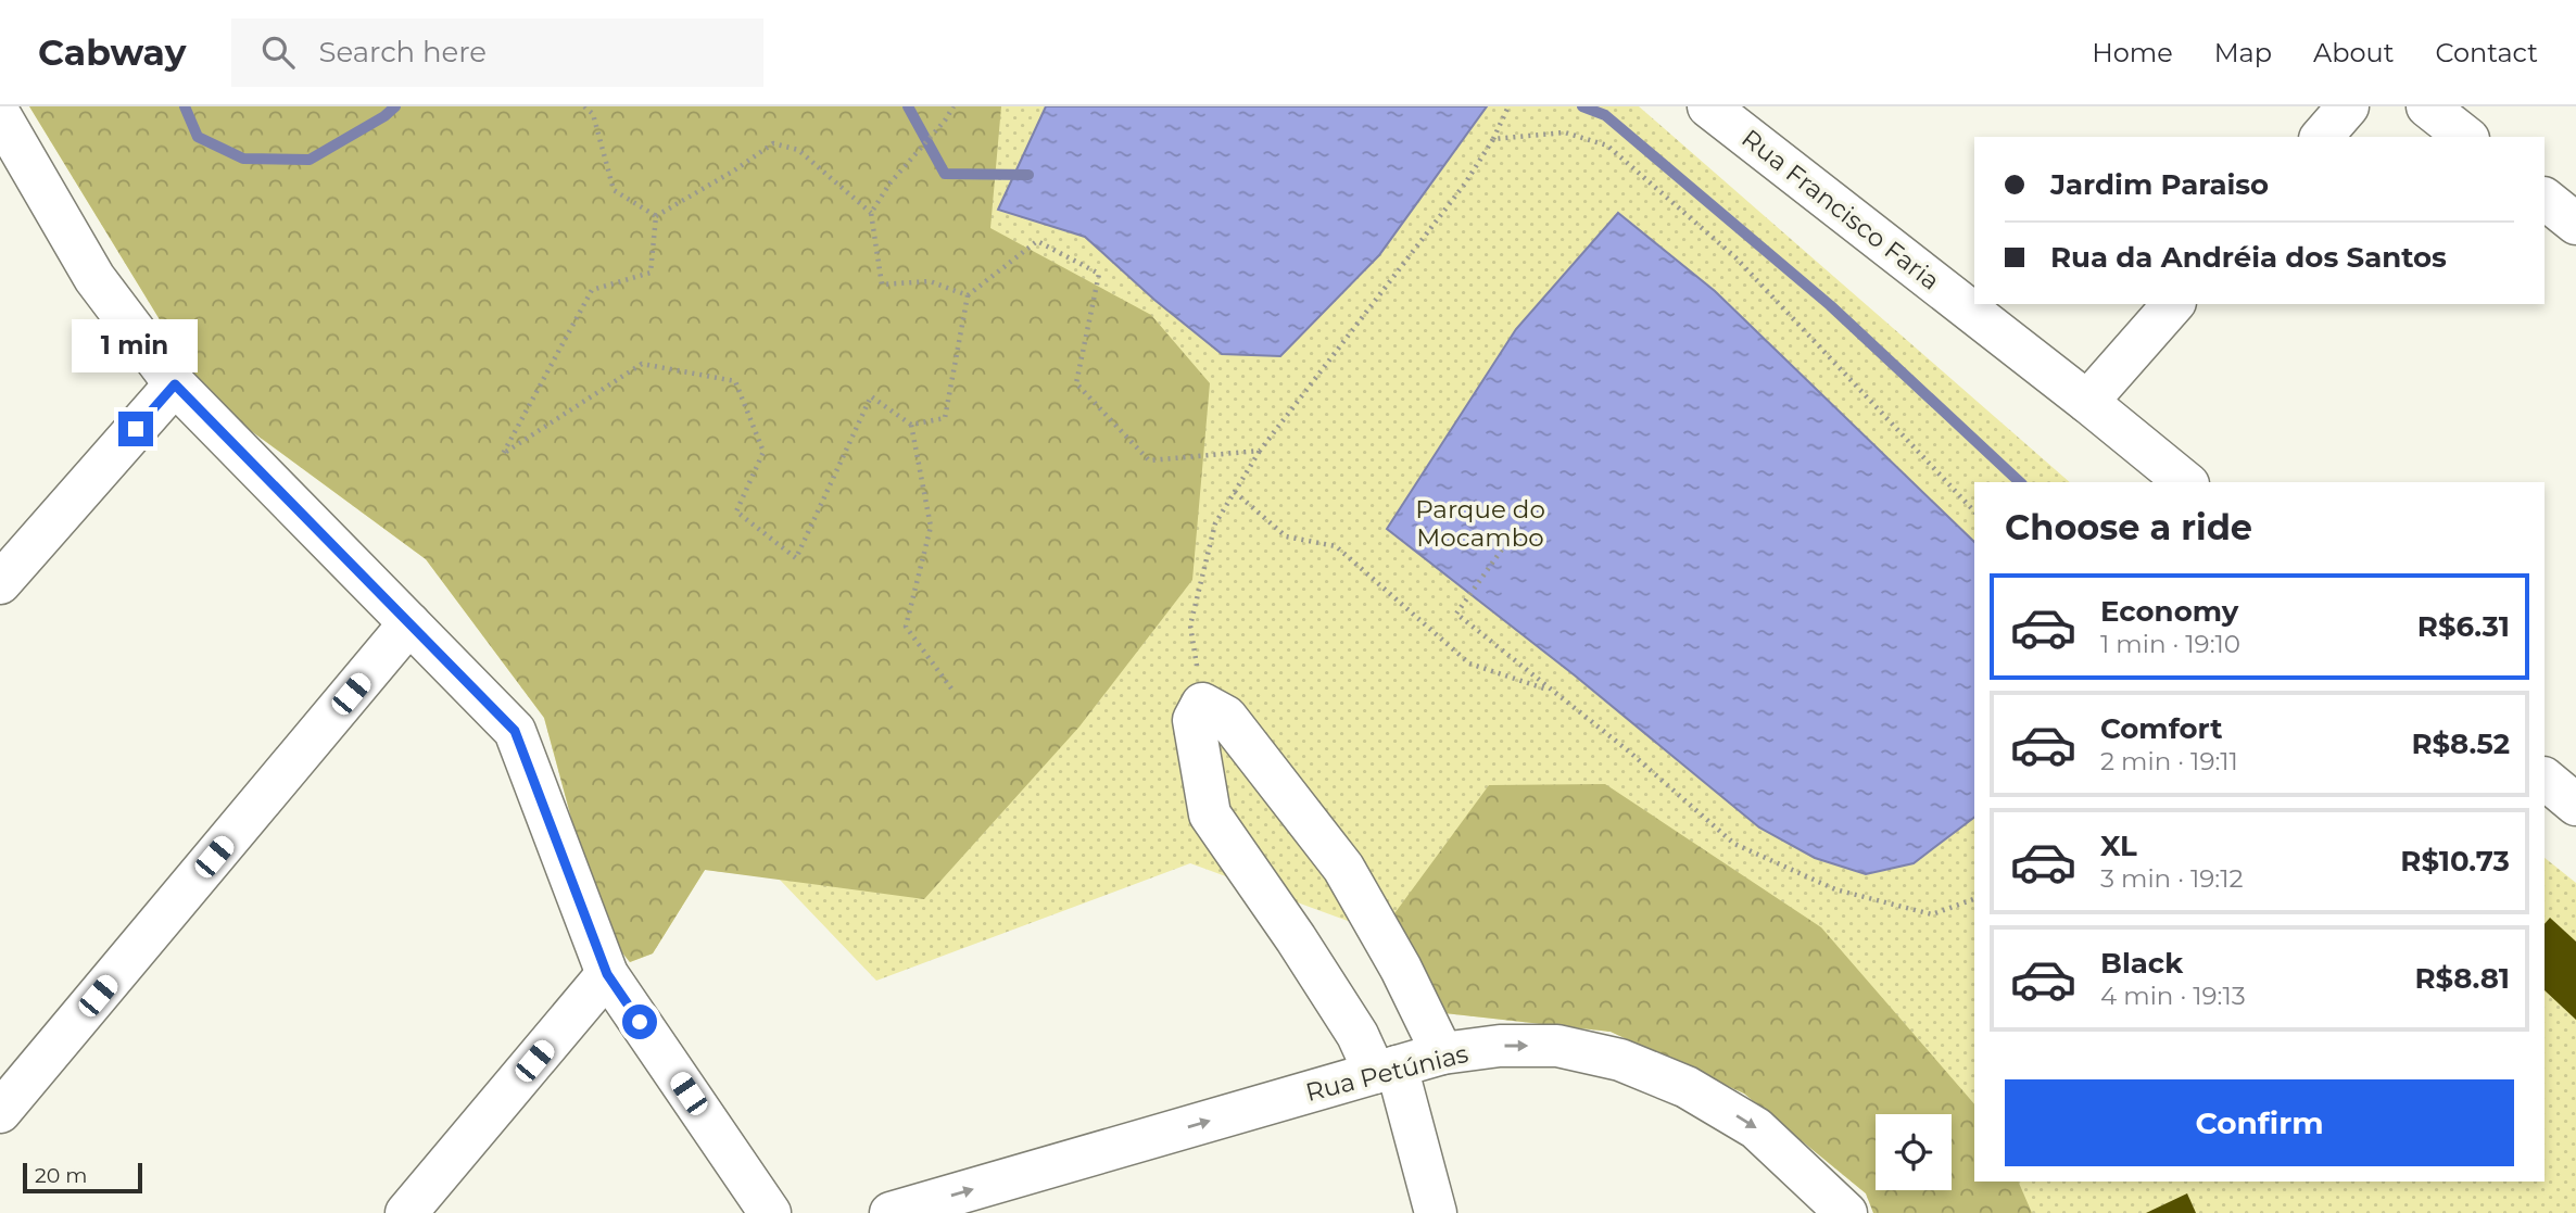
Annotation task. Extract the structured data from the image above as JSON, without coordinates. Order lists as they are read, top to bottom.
{
  "streets": {
    "street": ["Rua Francisco Faria", "Rua Petúnias"]
  },
  "one_way": ["Rua Petúnias"],
  "parks": ["Parque do Mocambo"],
  "scale_bar": "20 m",
  "page": {
    "header": "Cabway",
    "search": "Search here",
    "nav": [
      "Home",
      "Map",
      "About",
      "Contact"
    ],
    "banner": ["Jardim Paraiso", "Rua da Andréia dos Santos"],
    "bubble": "1 min",
    "heading": "Choose a ride",
    "list": [
      {
        "name": "Economy",
        "note": "1 min · 19:10",
        "value": "R$6.31"
      },
      {
        "name": "Comfort",
        "note": "2 min · 19:11",
        "value": "R$8.52"
      },
      {
        "name": "XL",
        "note": "3 min · 19:12",
        "value": "R$10.73"
      },
      {
        "name": "Black",
        "note": "4 min · 19:13",
        "value": "R$8.81"
      }
    ],
    "buttons": "Confirm",
    "scale": "20 m"
  }
}
